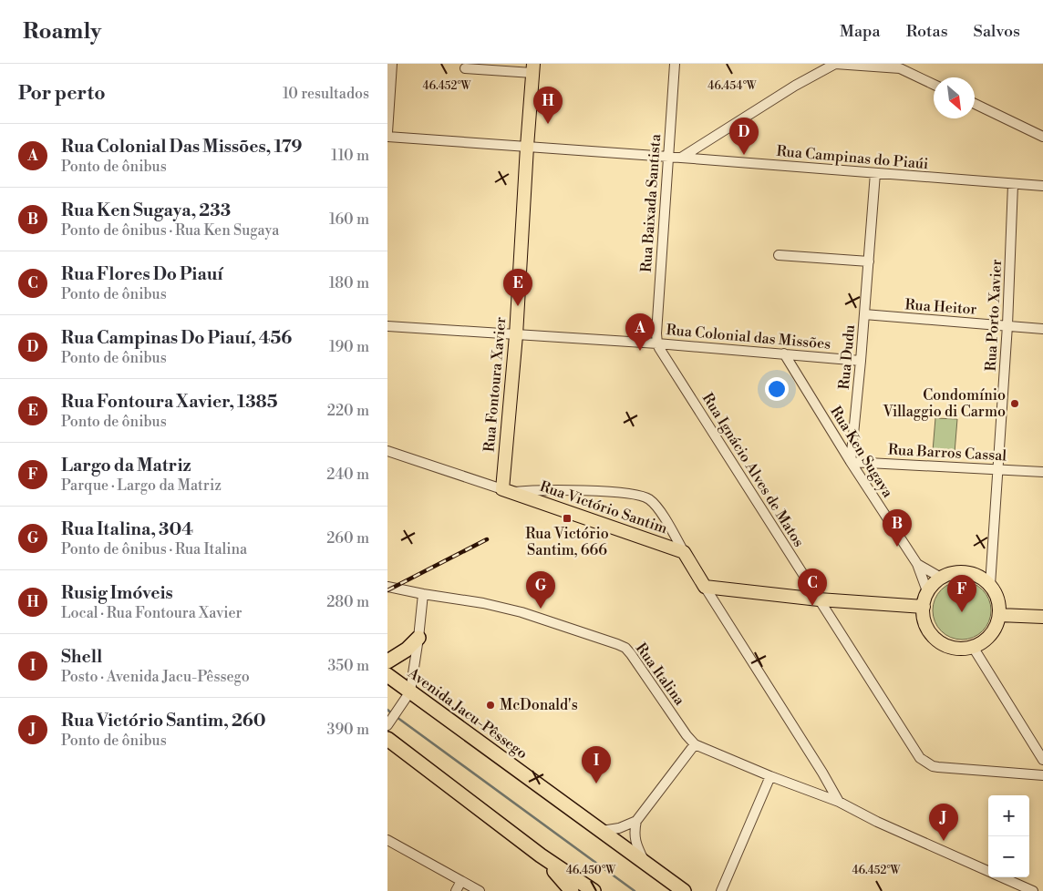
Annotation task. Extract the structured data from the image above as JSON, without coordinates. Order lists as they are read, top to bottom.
{
  "streets": {
    "highway": ["Avenida Jacu-Pêssego"],
    "main road": ["Rua Fontoura Xavier", "Rua Victório Santim"],
    "street": [
      "Rua Campinas do Piaúi",
      "Rua Baixada Santista",
      "Rua Heitor",
      "Rua Porto Xavier",
      "Rua Colonial das Missões",
      "Rua Dudu",
      "Rua Ken Sugaya",
      "Rua Barros Cassal",
      "Rua Ignácio Alves de Matos",
      "Rua Italina"
    ]
  },
  "crossings": [
    ["Rua Campinas do Piaúi", "Rua Baixada Santista"],
    ["Rua Campinas do Piaúi", "Rua Porto Xavier"],
    ["Rua Campinas do Piaúi", "Rua Dudu"],
    ["Rua Campinas do Piaúi", "Rua Fontoura Xavier"],
    ["Rua Baixada Santista", "Rua Colonial das Missões"],
    ["Rua Baixada Santista", "Rua Ignácio Alves de Matos"],
    ["Rua Heitor", "Rua Porto Xavier"],
    ["Rua Heitor", "Rua Dudu"],
    ["Rua Porto Xavier", "Rua Ken Sugaya"],
    ["Rua Porto Xavier", "Rua Barros Cassal"],
    ["Rua Colonial das Missões", "Rua Dudu"],
    ["Rua Colonial das Missões", "Rua Fontoura Xavier"],
    ["Rua Colonial das Missões", "Rua Ken Sugaya"],
    ["Rua Colonial das Missões", "Rua Ignácio Alves de Matos"],
    ["Rua Dudu", "Rua Ken Sugaya"],
    ["Rua Dudu", "Rua Barros Cassal"],
    ["Rua Fontoura Xavier", "Rua Victório Santim"],
    ["Rua Ken Sugaya", "Rua Barros Cassal"],
    ["Rua Victório Santim", "Rua Italina"]
  ],
  "places": {
    "other": ["Condomínio Villaggio di Carmo", "McDonald's"],
    "transit": ["Rua Victório Santim, 666"]
  },
  "north": "bottom right",
  "page": {
    "header": "Roamly",
    "nav": ["Mapa", "Rotas", "Salvos"],
    "heading": ["Por perto", "10 resultados"],
    "pins": [
      "H",
      "D",
      "E",
      "A",
      "B",
      "C",
      "G",
      "F",
      "I",
      "J"
    ],
    "list": [
      {
        "mark": "A",
        "name": "Rua Colonial Das Missões, 179",
        "note": "Ponto de ônibus",
        "value": "110 m"
      },
      {
        "mark": "B",
        "name": "Rua Ken Sugaya, 233",
        "note": "Ponto de ônibus · Rua Ken Sugaya",
        "value": "160 m"
      },
      {
        "mark": "C",
        "name": "Rua Flores Do Piauí",
        "note": "Ponto de ônibus",
        "value": "180 m"
      },
      {
        "mark": "D",
        "name": "Rua Campinas Do Piauí, 456",
        "note": "Ponto de ônibus",
        "value": "190 m"
      },
      {
        "mark": "E",
        "name": "Rua Fontoura Xavier, 1385",
        "note": "Ponto de ônibus",
        "value": "220 m"
      },
      {
        "mark": "F",
        "name": "Largo da Matriz",
        "note": "Parque · Largo da Matriz",
        "value": "240 m"
      },
      {
        "mark": "G",
        "name": "Rua Italina, 304",
        "note": "Ponto de ônibus · Rua Italina",
        "value": "260 m"
      },
      {
        "mark": "H",
        "name": "Rusig Imóveis",
        "note": "Local · Rua Fontoura Xavier",
        "value": "280 m"
      },
      {
        "mark": "I",
        "name": "Shell",
        "note": "Posto · Avenida Jacu-Pêssego",
        "value": "350 m"
      },
      {
        "mark": "J",
        "name": "Rua Victório Santim, 260",
        "note": "Ponto de ônibus",
        "value": "390 m"
      }
    ],
    "map_buttons": ["+", "−"]
  },
  "coordinates": ["46.452°W", "46.454°W", "46.450°W"]
}
